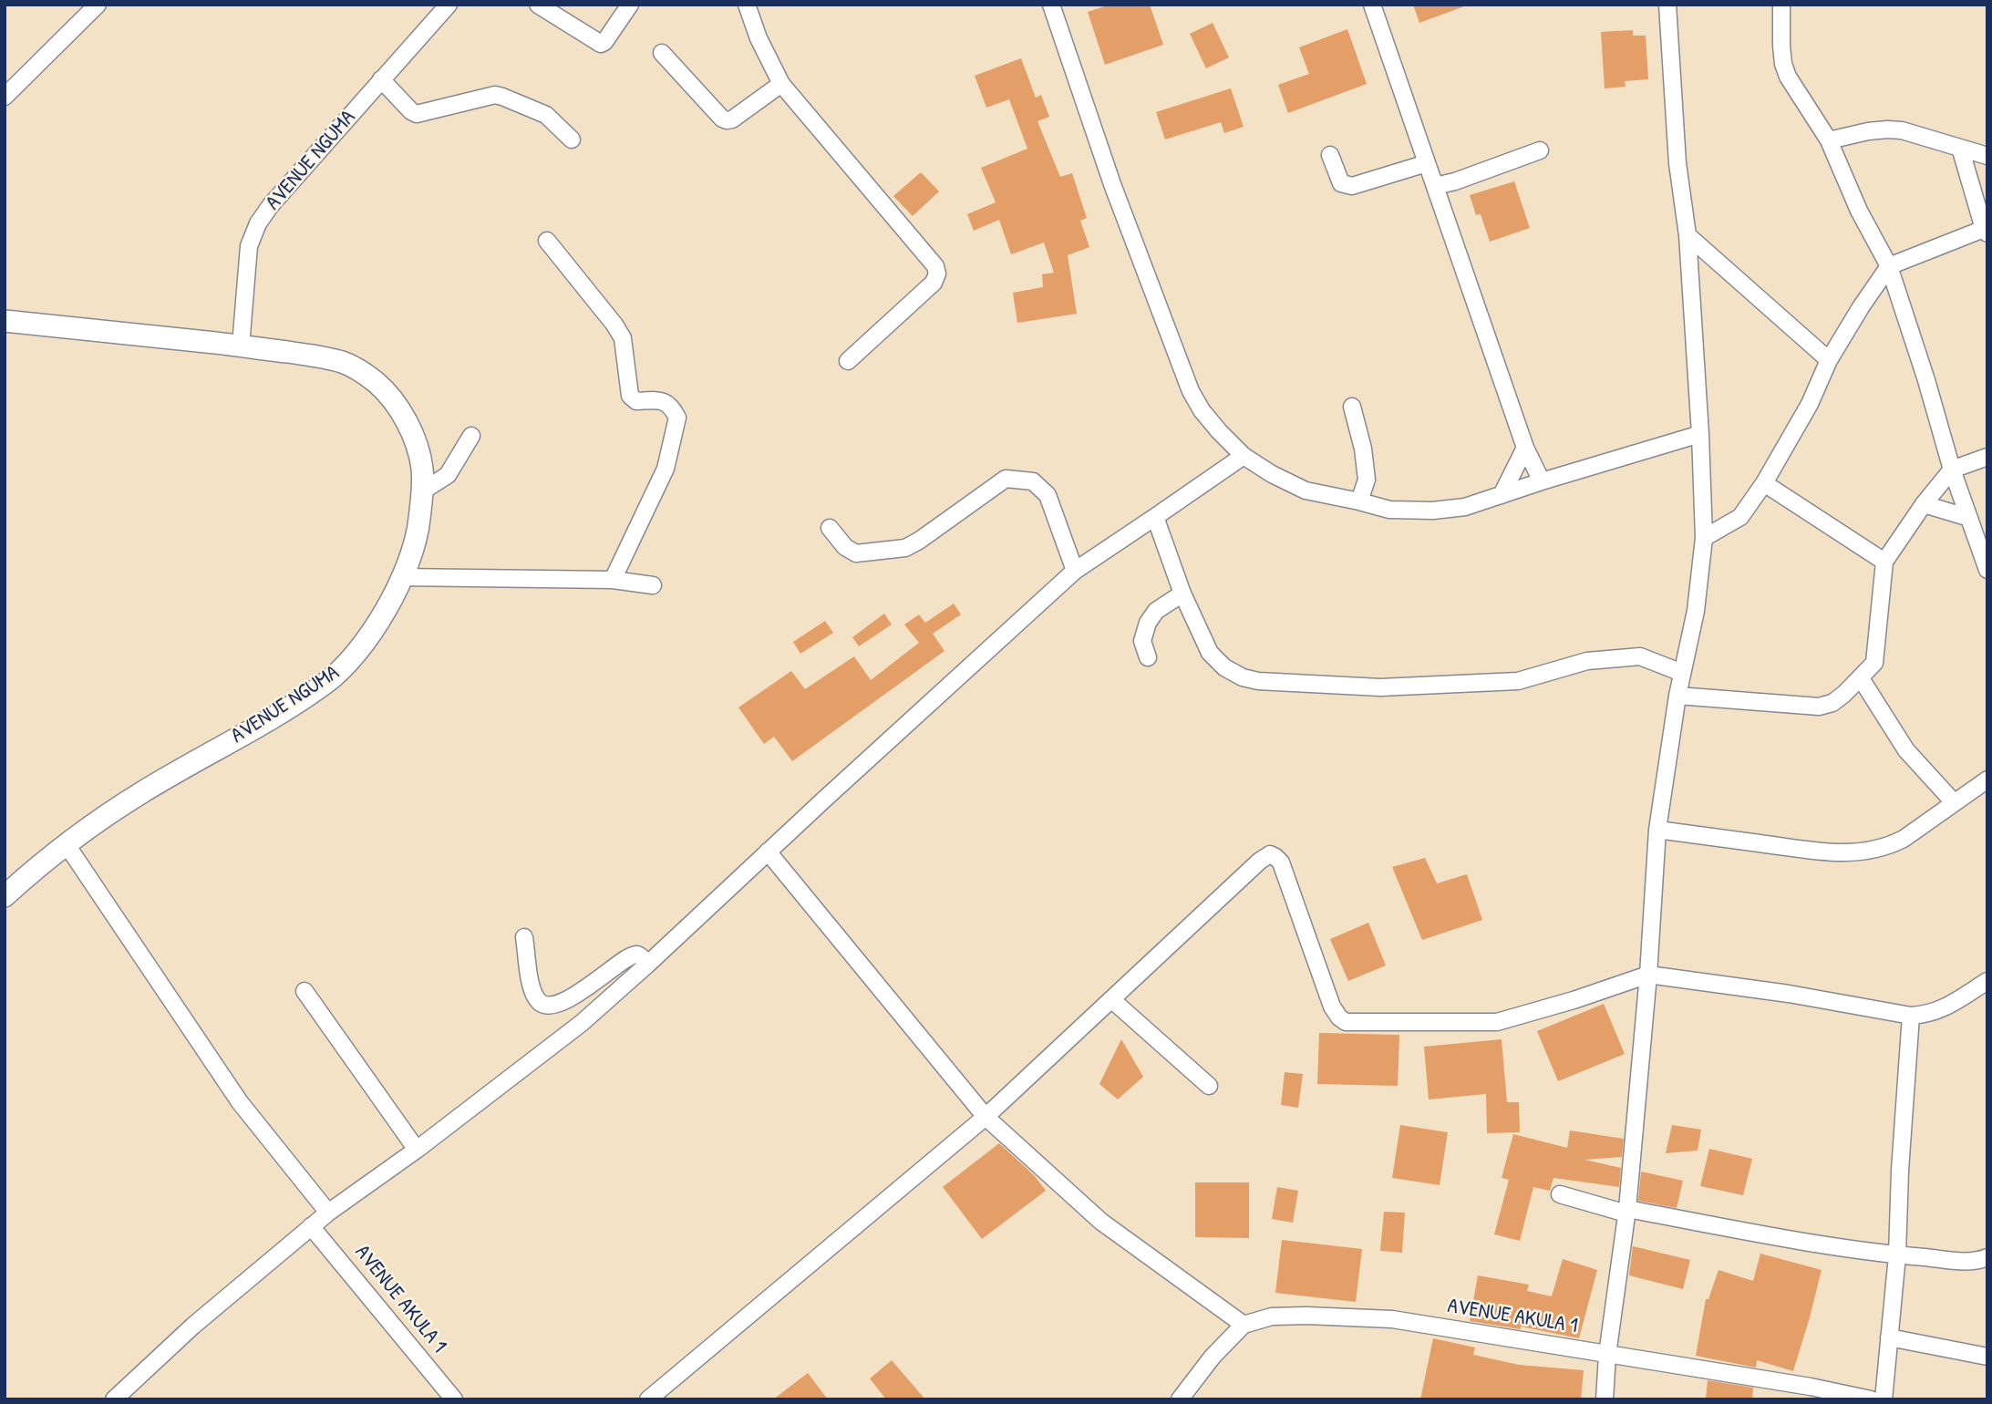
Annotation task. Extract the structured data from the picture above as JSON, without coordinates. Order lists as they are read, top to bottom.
{
  "streets": {
    "main road": ["AVENUE NGUMA"],
    "street": ["AVENUE AKULA 1"]
  }
}
